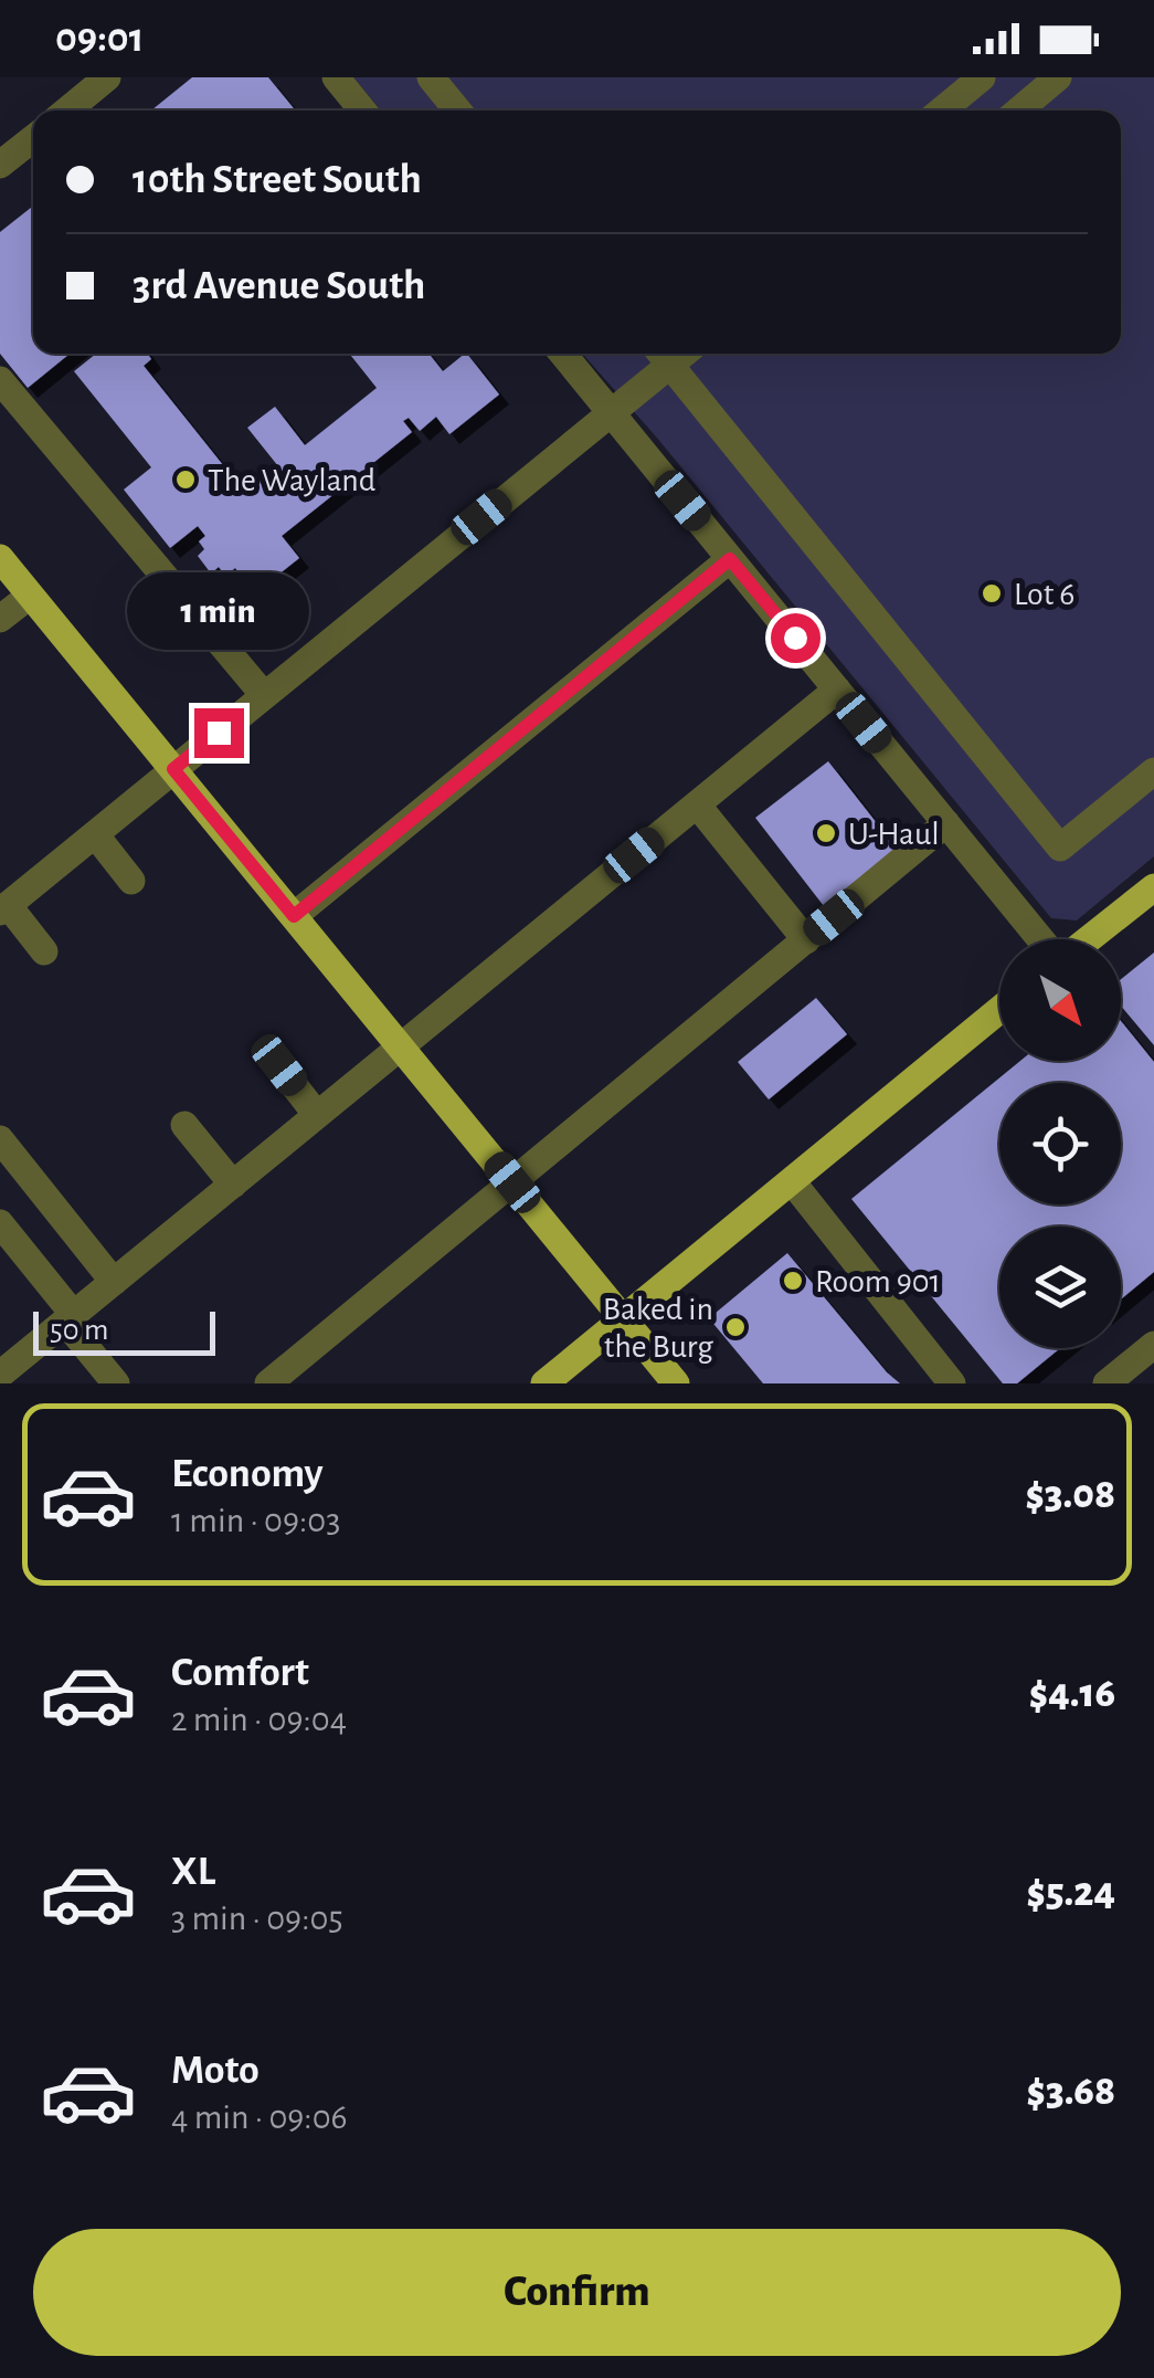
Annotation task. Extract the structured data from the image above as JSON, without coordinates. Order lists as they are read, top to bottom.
{
  "places": [
    "The Wayland",
    "Lot 6",
    "U-Haul",
    "Room 901",
    "Baked in the Burg"
  ],
  "scale_bar": "50 m",
  "north": "bottom right",
  "page": {
    "status": "09:01",
    "banner": ["10th Street South", "3rd Avenue South"],
    "bubble": "1 min",
    "scale": "50 m",
    "list": [
      {
        "name": "Economy",
        "note": "1 min · 09:03",
        "value": "$3.08"
      },
      {
        "name": "Comfort",
        "note": "2 min · 09:04",
        "value": "$4.16"
      },
      {
        "name": "XL",
        "note": "3 min · 09:05",
        "value": "$5.24"
      },
      {
        "name": "Moto",
        "note": "4 min · 09:06",
        "value": "$3.68"
      }
    ],
    "buttons": "Confirm"
  }
}
